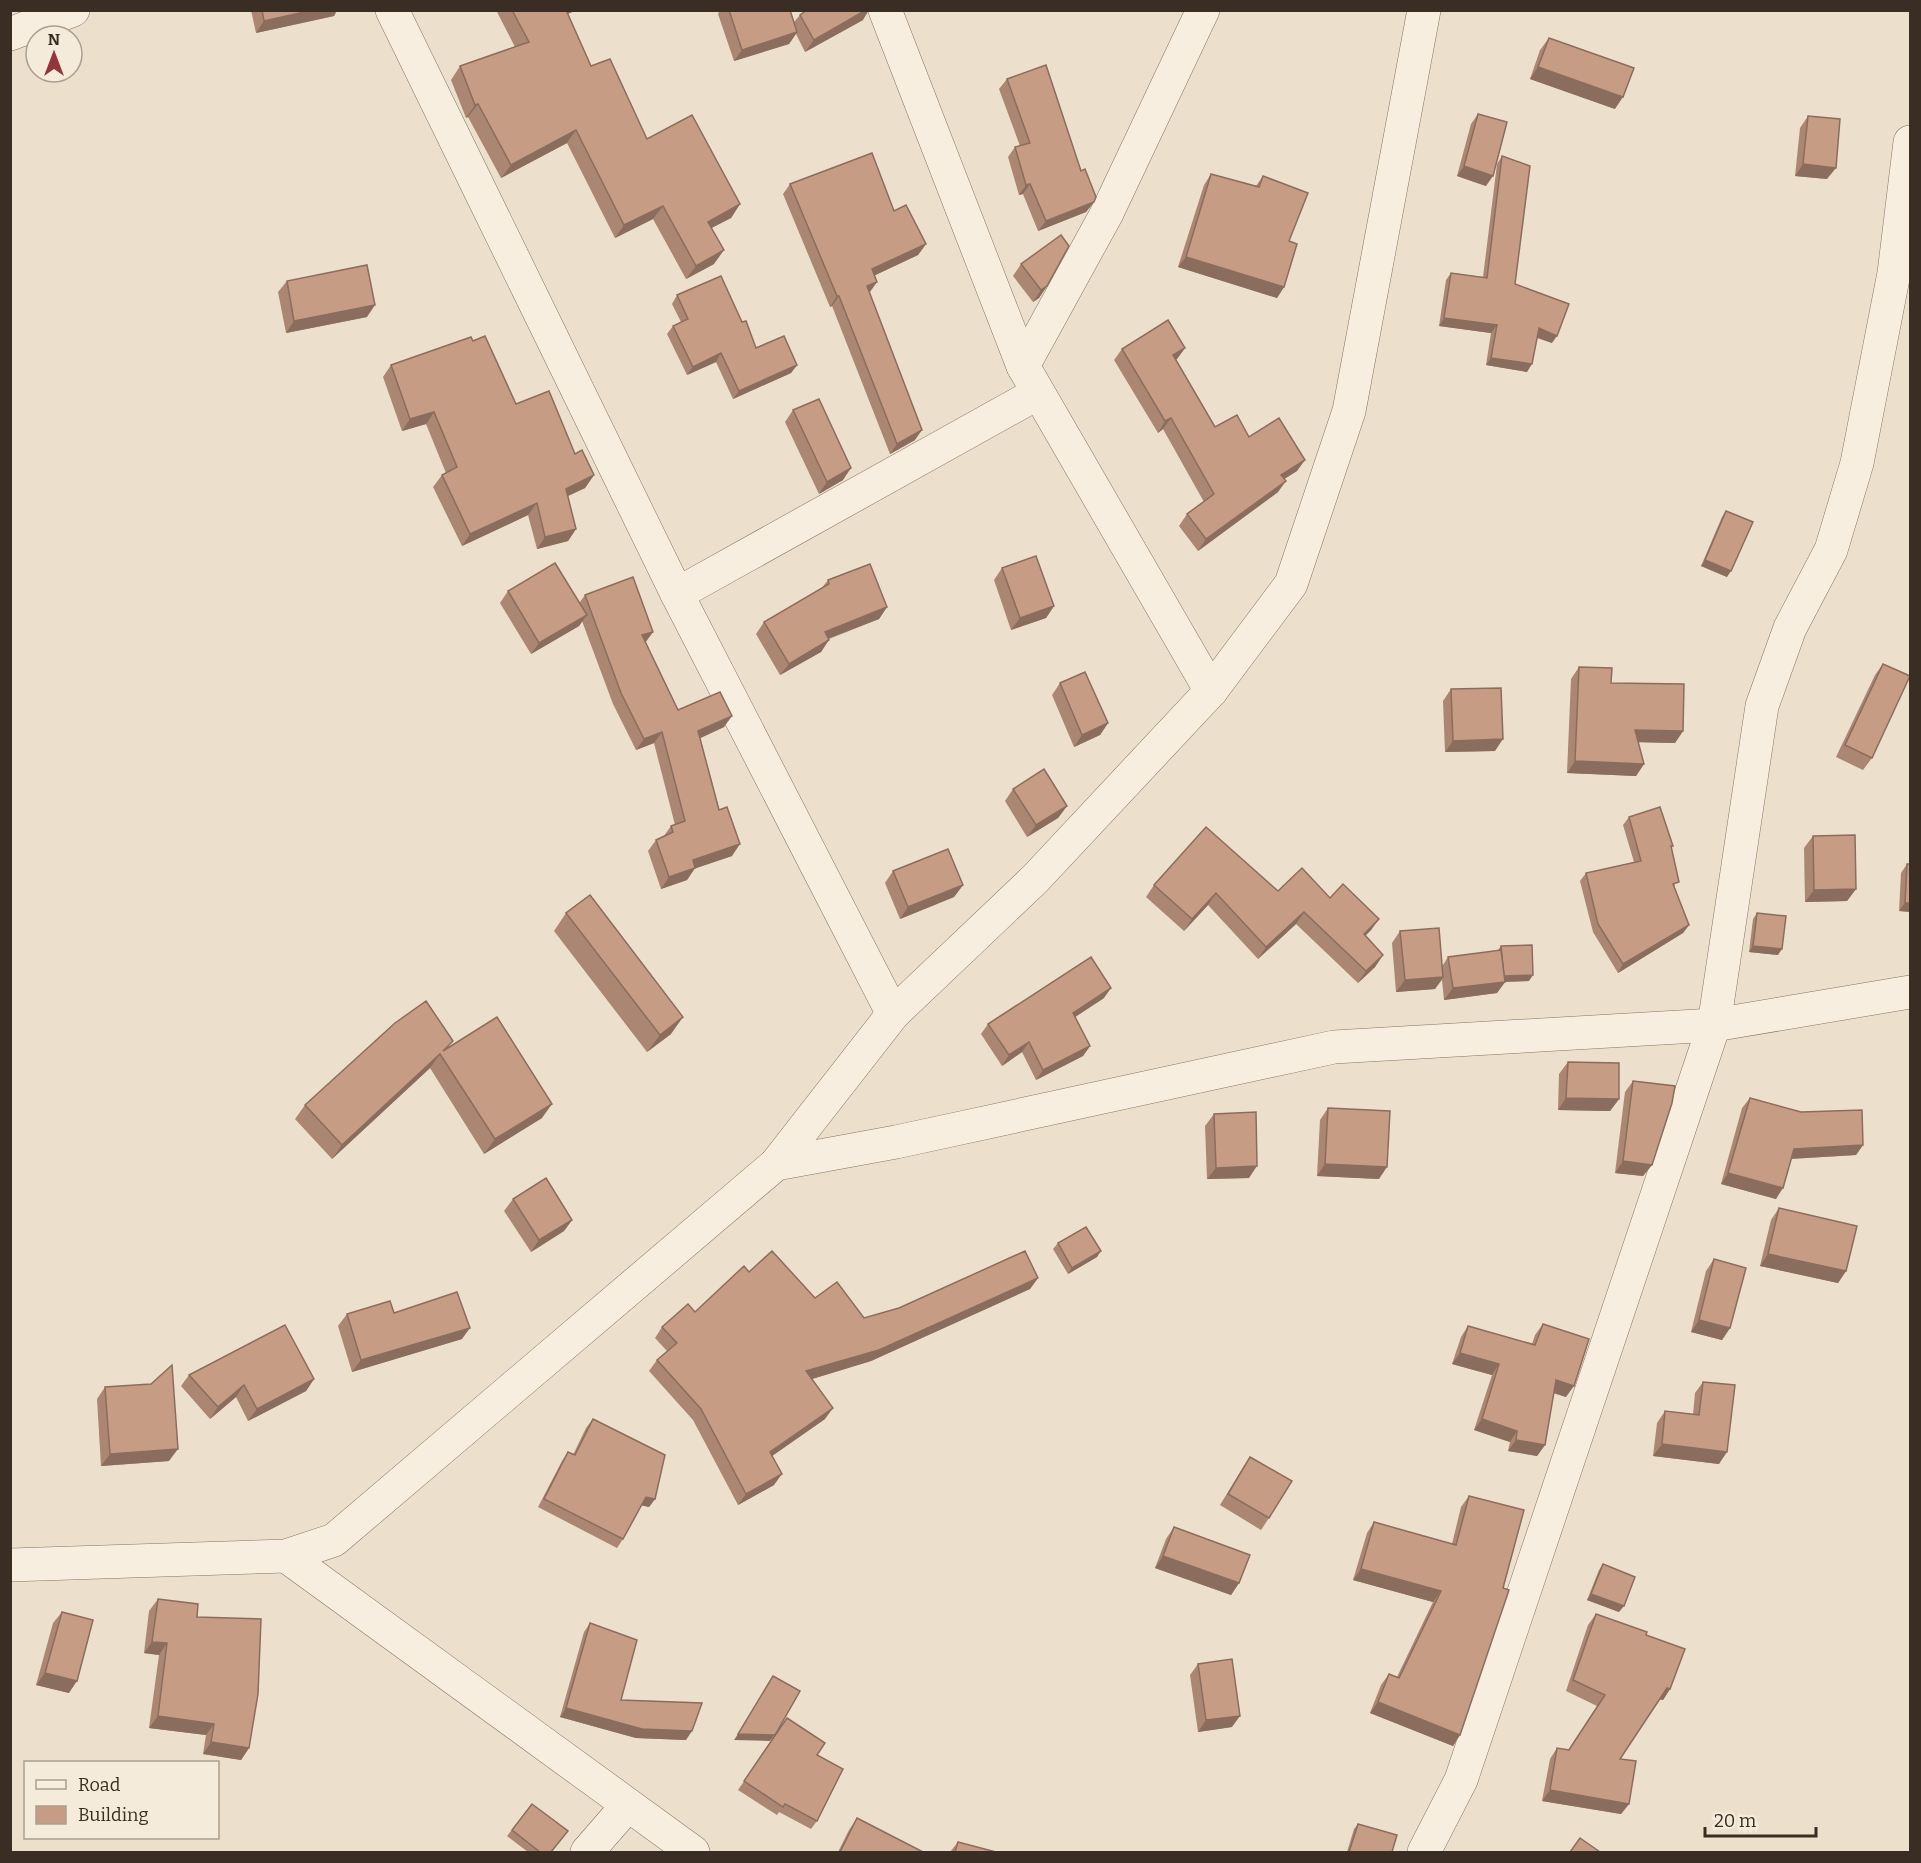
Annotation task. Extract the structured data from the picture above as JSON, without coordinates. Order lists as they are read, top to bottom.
{
  "legend": ["Road", "Building"],
  "scale_bar": "20 m",
  "north": "top"
}
